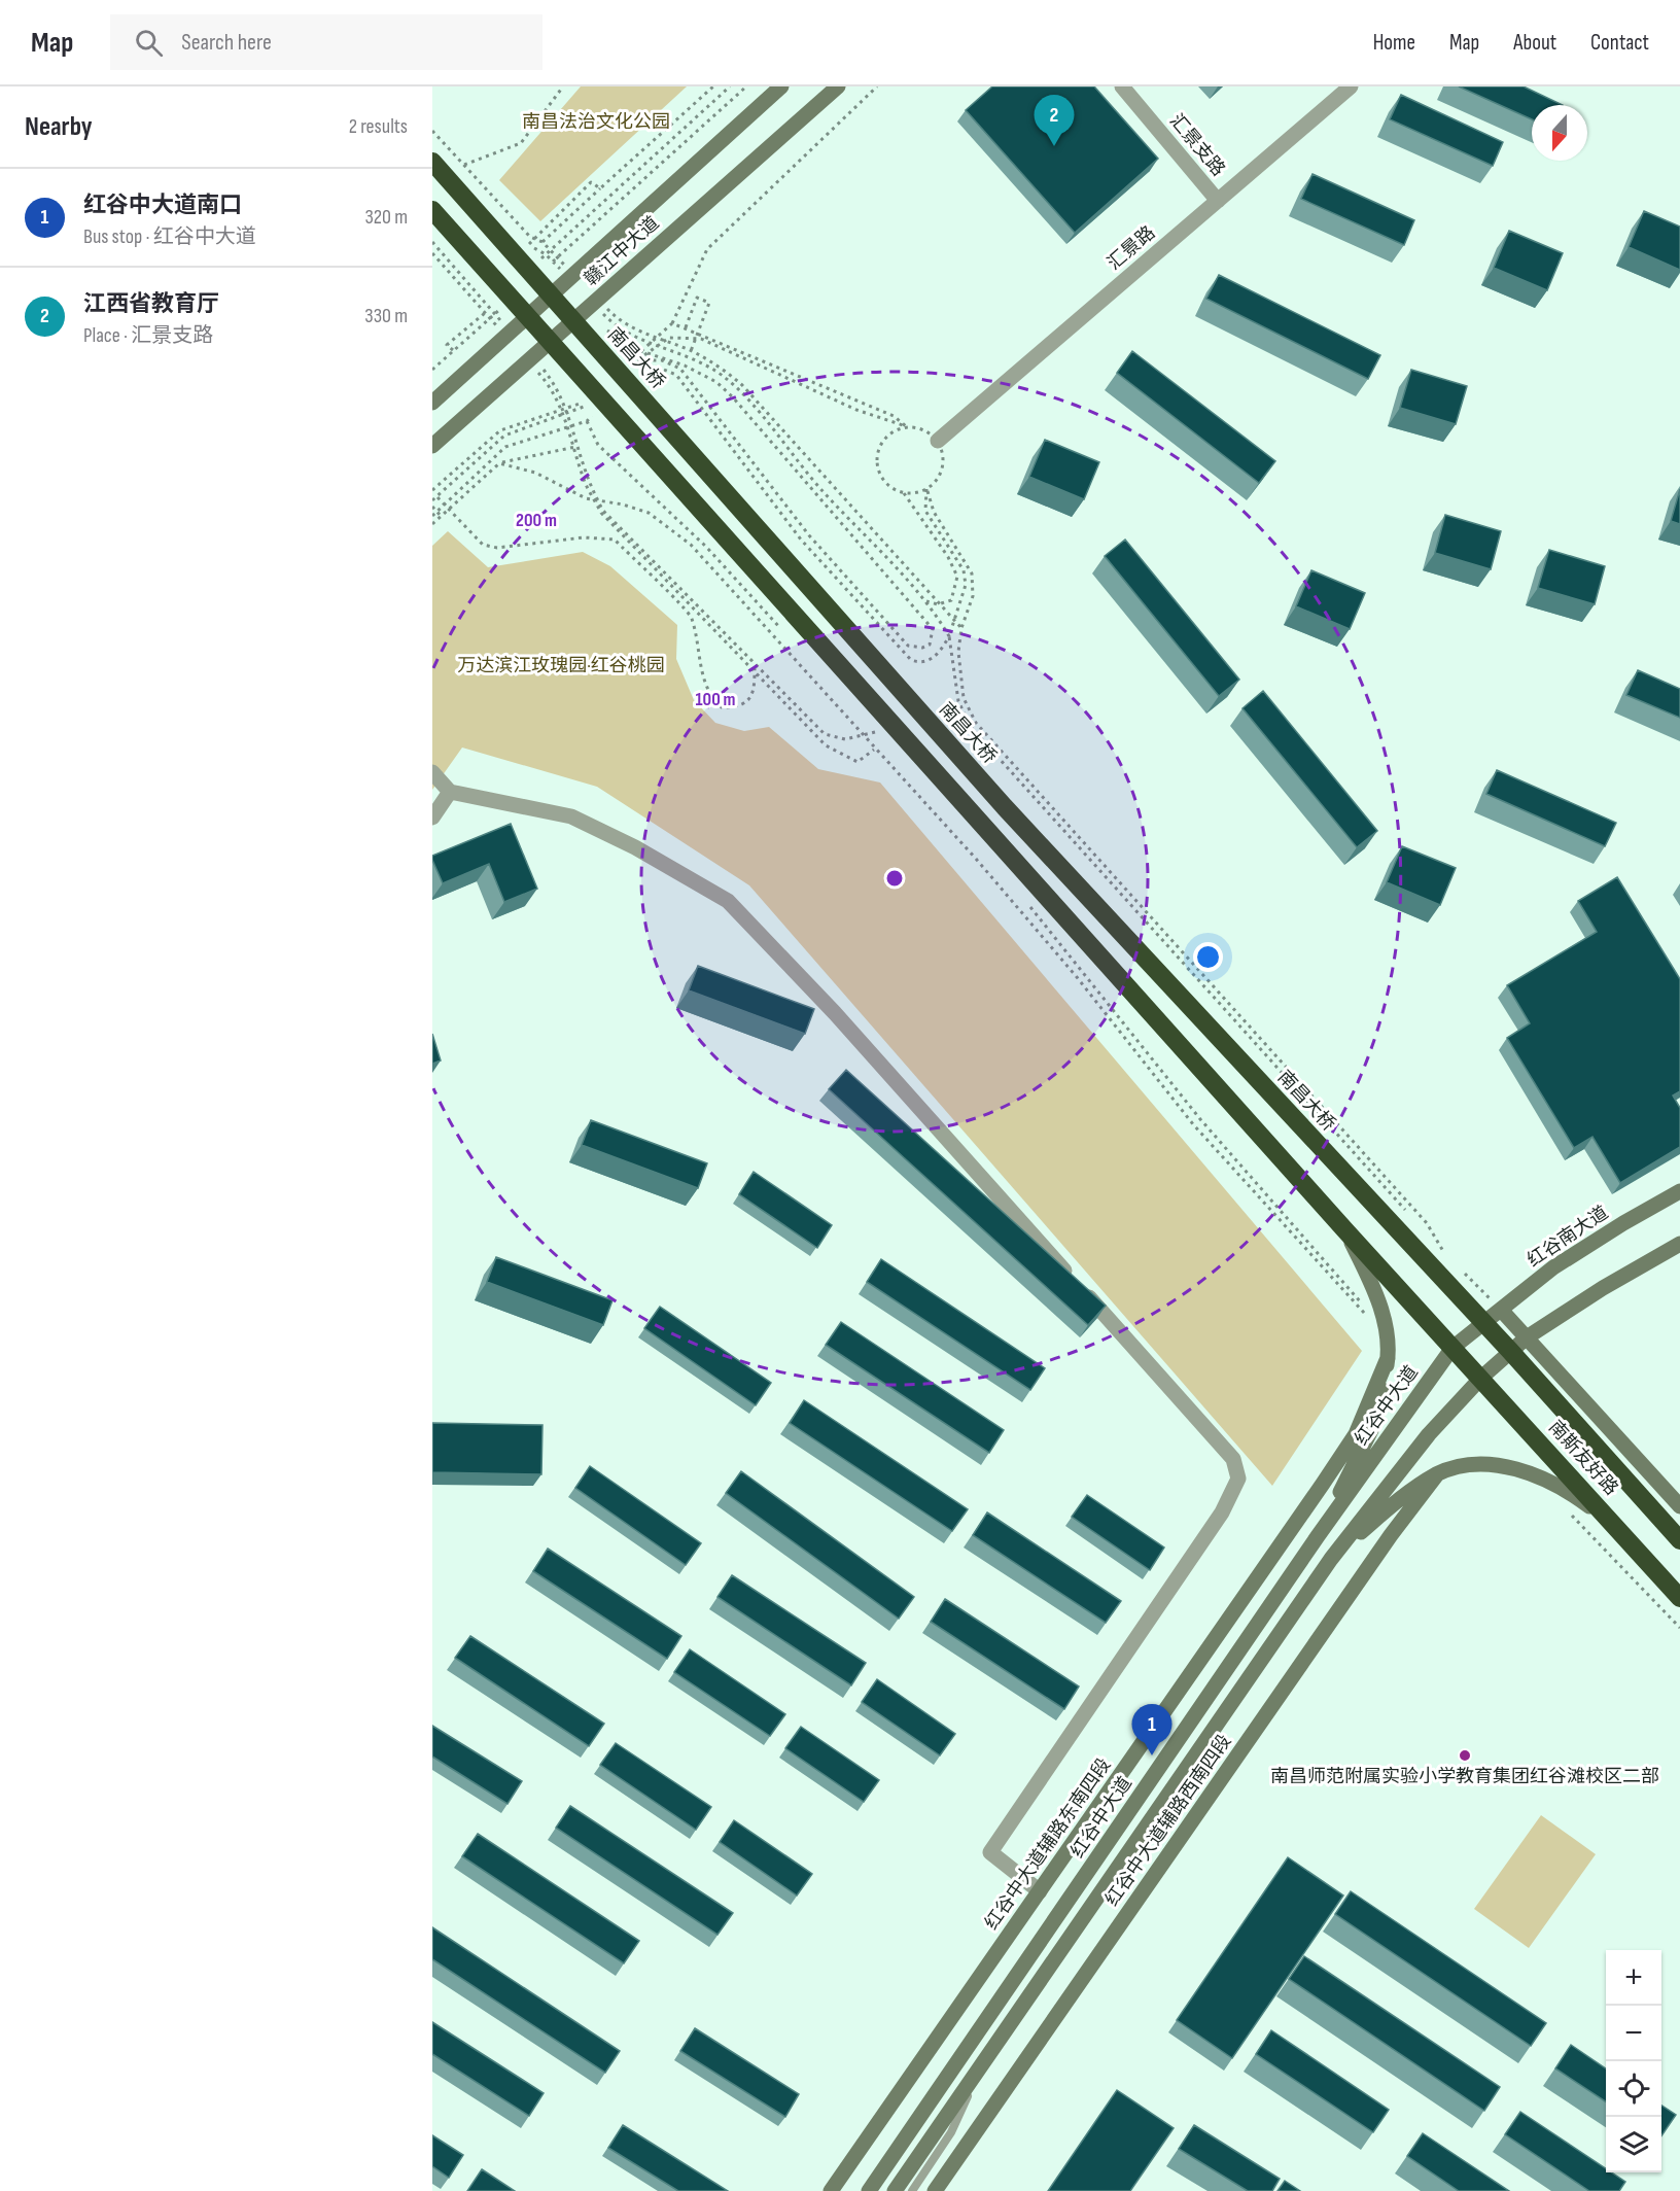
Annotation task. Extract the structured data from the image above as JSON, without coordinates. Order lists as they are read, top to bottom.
{
  "streets": {
    "highway": ["南昌大桥", "南斯友好路"],
    "main road": [
      "赣江中大道",
      "红谷南大道",
      "红谷中大道",
      "红谷中大道辅路西南四段",
      "红谷中大道辅路东南四段"
    ],
    "street": ["汇景支路", "汇景路"]
  },
  "crossings": [
    ["汇景支路", "汇景路"],
    ["南昌大桥", "红谷南大道"],
    ["南昌大桥", "红谷中大道"],
    ["南昌大桥", "南斯友好路"],
    ["红谷南大道", "红谷中大道"],
    ["红谷南大道", "南斯友好路"],
    ["红谷中大道", "南斯友好路"]
  ],
  "parks": ["南昌法治文化公园", "万达滨江玫瑰园·红谷桃园"],
  "places": ["南昌师范附属实验小学教育集团红谷滩校区二部"],
  "north": "bottom",
  "page": {
    "header": "Map",
    "search": "Search here",
    "nav": [
      "Home",
      "Map",
      "About",
      "Contact"
    ],
    "heading": ["Nearby", "2 results"],
    "pins": ["2", "1"],
    "list": [
      {
        "mark": "1",
        "name": "红谷中大道南口",
        "note": "Bus stop · 红谷中大道",
        "value": "320 m"
      },
      {
        "mark": "2",
        "name": "江西省教育厅",
        "note": "Place · 汇景支路",
        "value": "330 m"
      }
    ],
    "map_buttons": ["+", "−"]
  },
  "rings": ["200 m", "100 m"]
}
